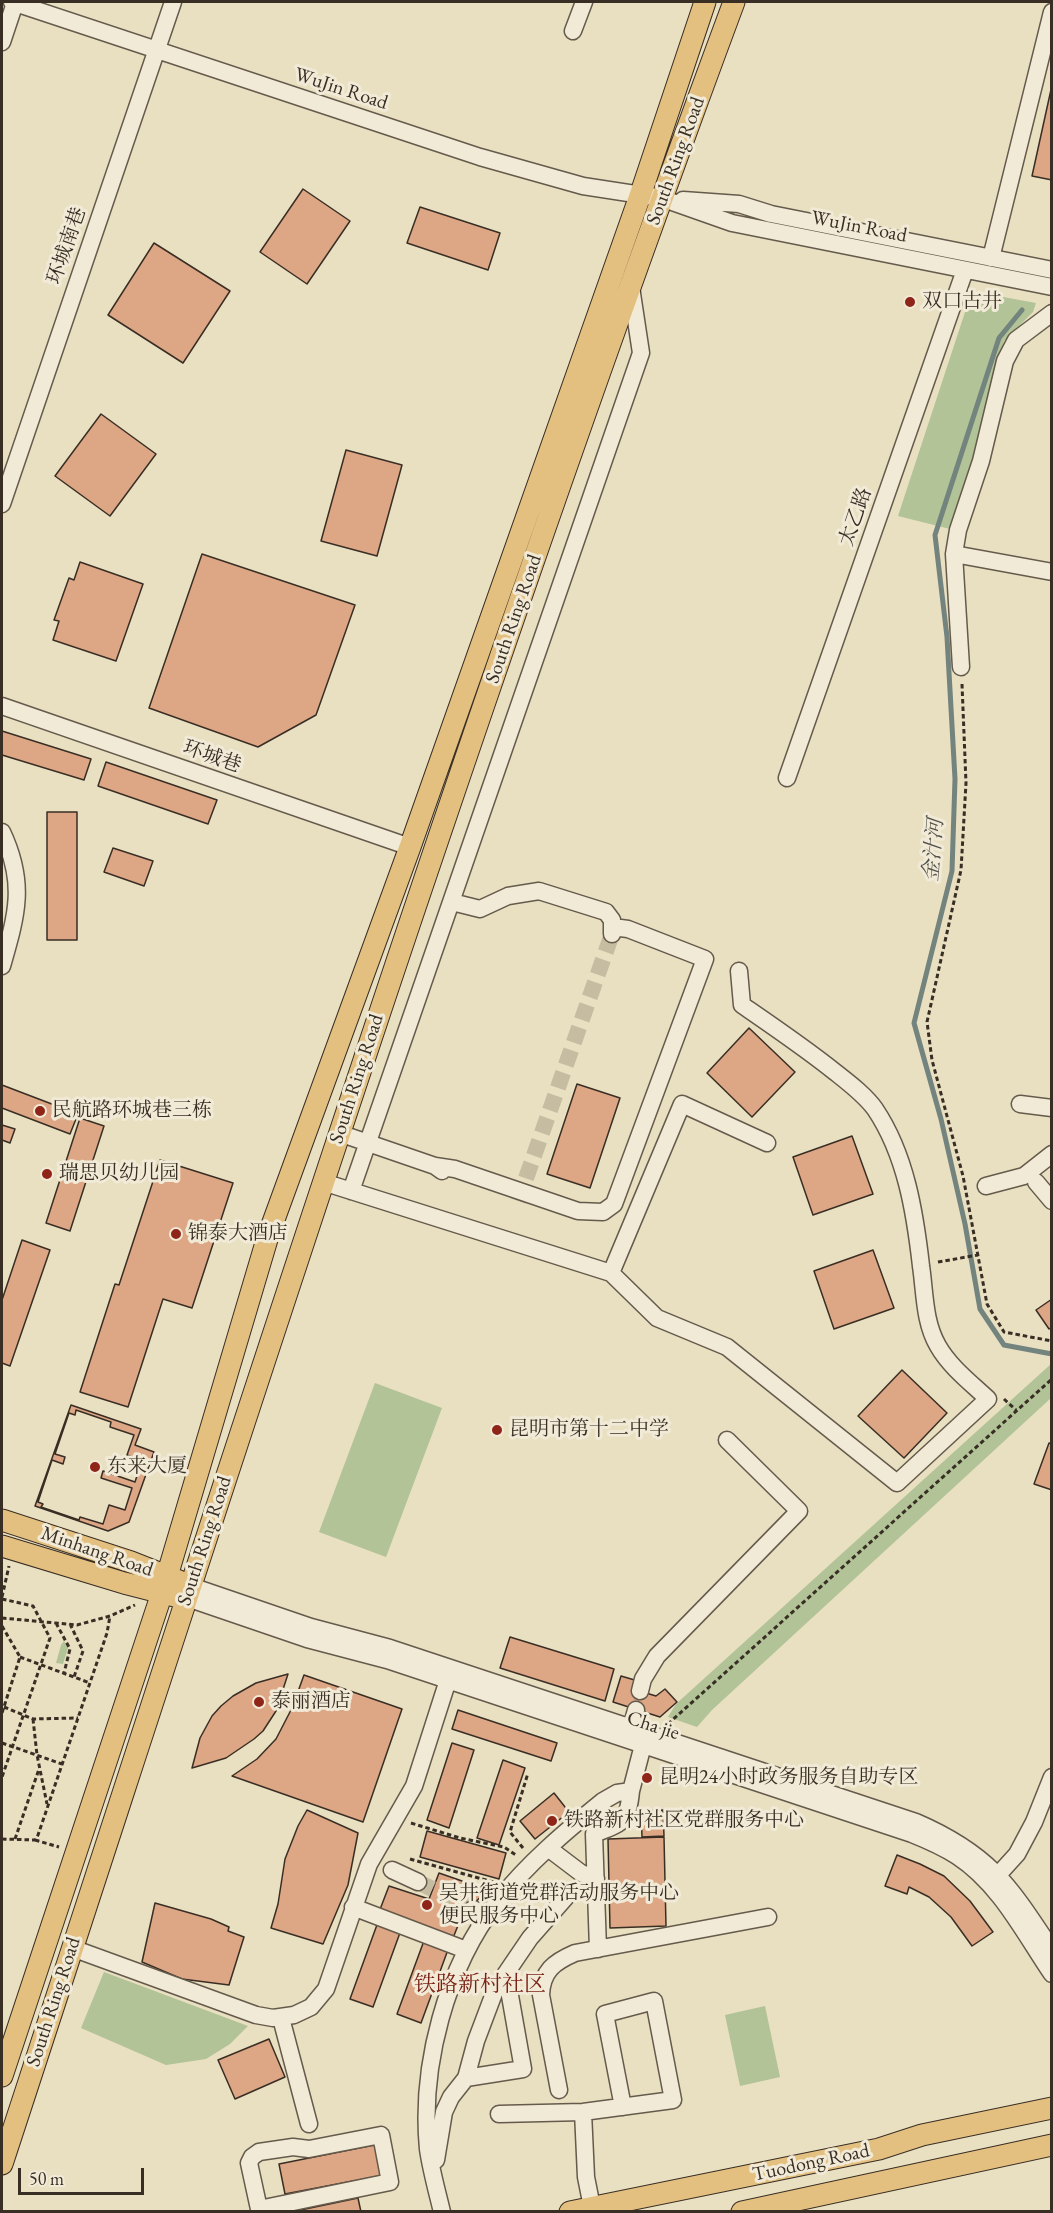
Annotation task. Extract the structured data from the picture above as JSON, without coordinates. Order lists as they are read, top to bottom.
{
  "streets": {
    "main road": ["South Ring Road", "Minhang Road", "Tuodong Road"],
    "street": [
      "WuJin Road",
      "环城南巷",
      "太乙路",
      "环城巷",
      "Cha jie"
    ]
  },
  "crossings": [
    ["WuJin Road", "South Ring Road"],
    ["WuJin Road", "环城南巷"],
    ["WuJin Road", "太乙路"],
    ["South Ring Road", "环城巷"],
    ["South Ring Road", "Minhang Road"],
    ["South Ring Road", "Cha jie"],
    ["Minhang Road", "Cha jie"]
  ],
  "districts": ["铁路新村社区"],
  "water": ["金汁河"],
  "places": [
    "双口古井",
    "民航路环城巷三栋",
    "瑞思贝幼儿园",
    "锦泰大酒店",
    "昆明市第十二中学",
    "东来大厦",
    "泰丽酒店",
    "昆明24小时政务服务自助专区",
    "铁路新村社区党群服务中心",
    "吴井街道党群活动服务中心 便民服务中心"
  ],
  "scale_bar": "50 m"
}
